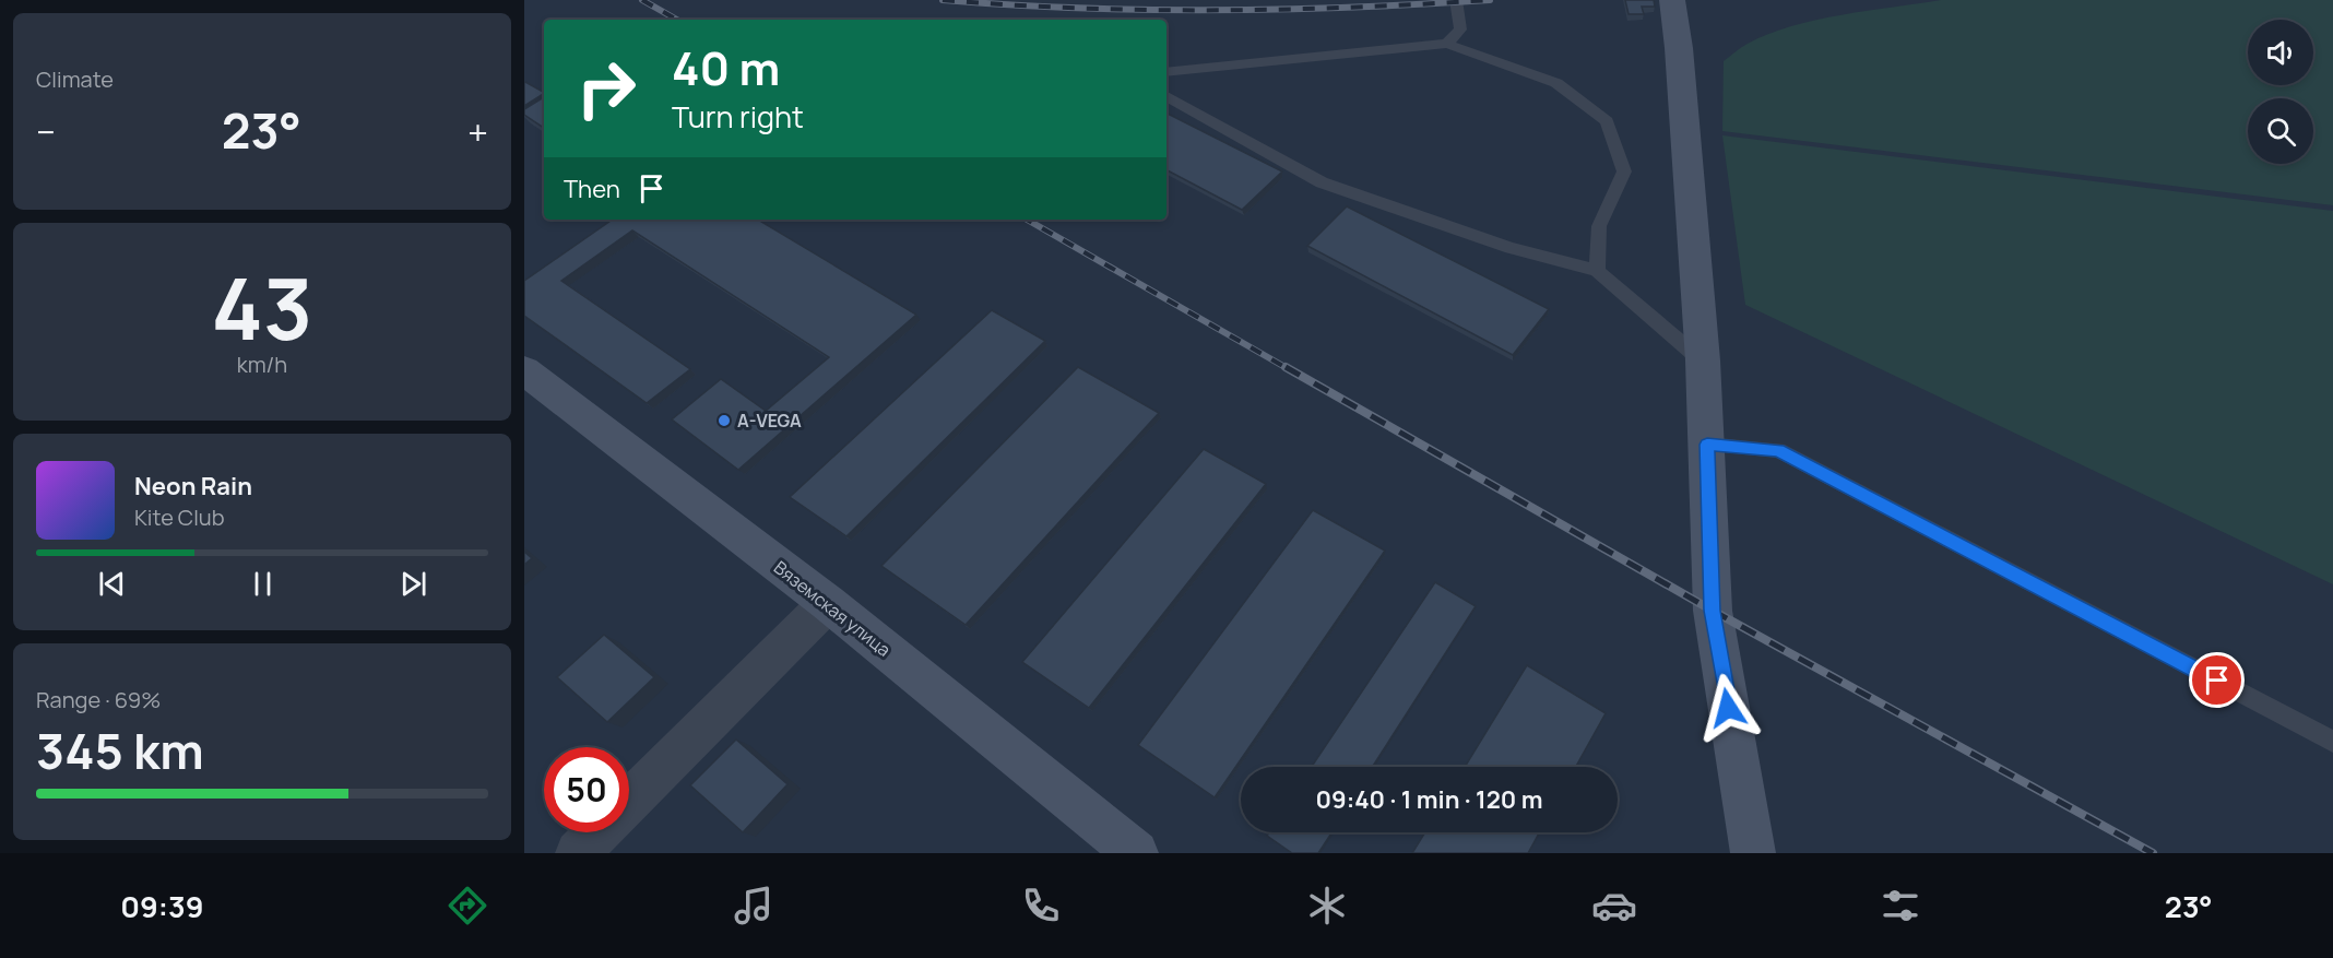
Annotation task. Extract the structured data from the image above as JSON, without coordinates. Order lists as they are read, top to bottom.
{
  "streets": {
    "main road": ["Вяземская улица"]
  },
  "places": ["A-VEGA"],
  "page": {
    "tile": [
      "Climate",
      ["43", "km/h"],
      ["Range · 69%", "345 km"]
    ],
    "turn": ["40 m", "Turn right"],
    "heat": ["−", "23°", "+"],
    "then": "Then",
    "song": ["Neon Rain", "Kite Club"],
    "limit": "50",
    "trip": "09:40 · 1 min · 120 m",
    "tabs": ["09:39", "23°"]
  }
}
